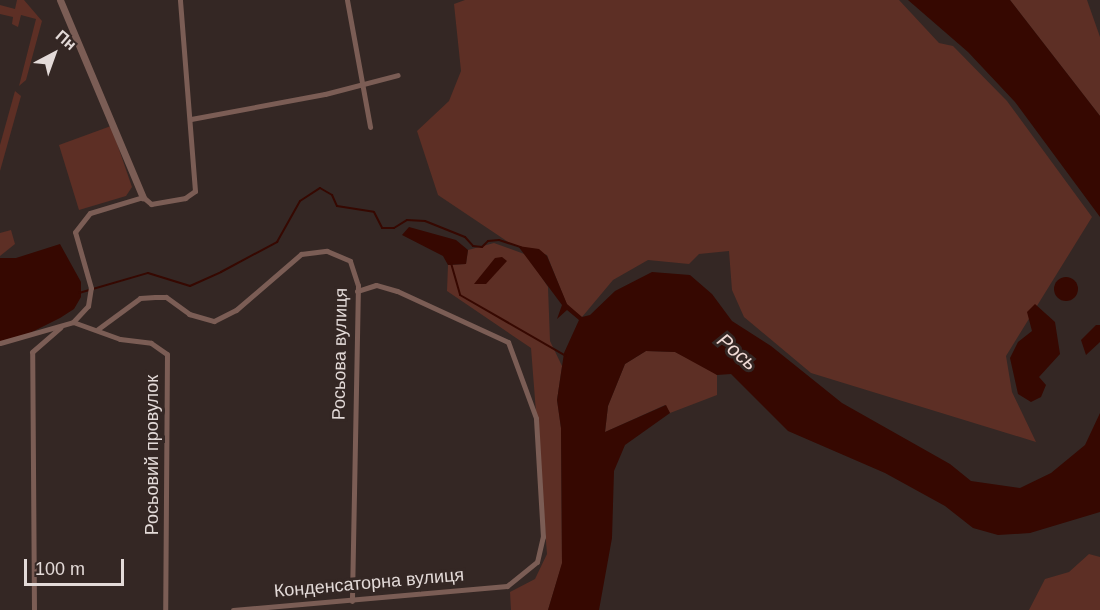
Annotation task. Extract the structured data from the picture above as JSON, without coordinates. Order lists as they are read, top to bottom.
{
  "streets": {
    "street": ["Росьова вулиця", "Росьовий провулок", "Конденсаторна вулиця"]
  },
  "crossings": [
    ["Росьова вулиця", "Росьовий провулок"],
    ["Росьова вулиця", "Конденсаторна вулиця"]
  ],
  "water": ["Рось"],
  "scale_bar": "100 m",
  "north": "top right"
}
